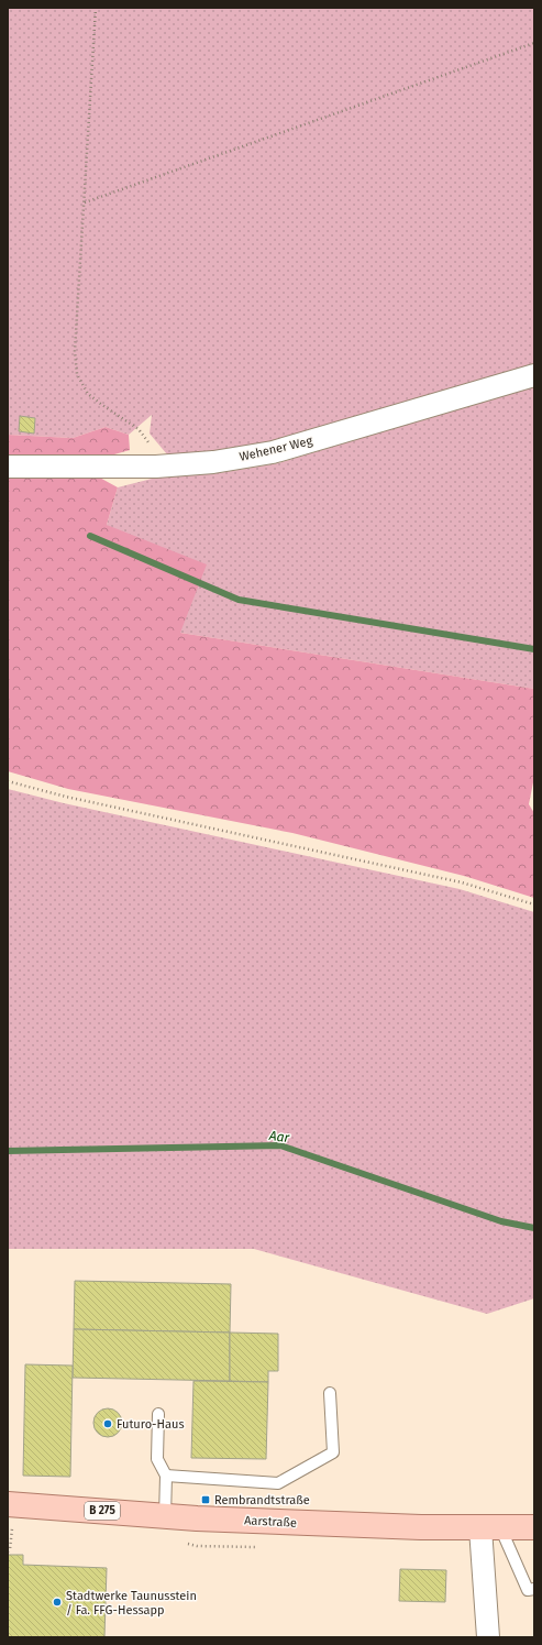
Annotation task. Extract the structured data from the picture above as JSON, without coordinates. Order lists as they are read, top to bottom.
{
  "streets": {
    "main road": ["B 275", "Aarstraße"],
    "street": ["Wehener Weg"]
  },
  "water": ["Aar"],
  "places": {
    "other": ["Futuro-Haus", "Stadtwerke Taunusstein / Fa. FFG-Hessapp"],
    "transit": ["Rembrandtstraße"]
  }
}
